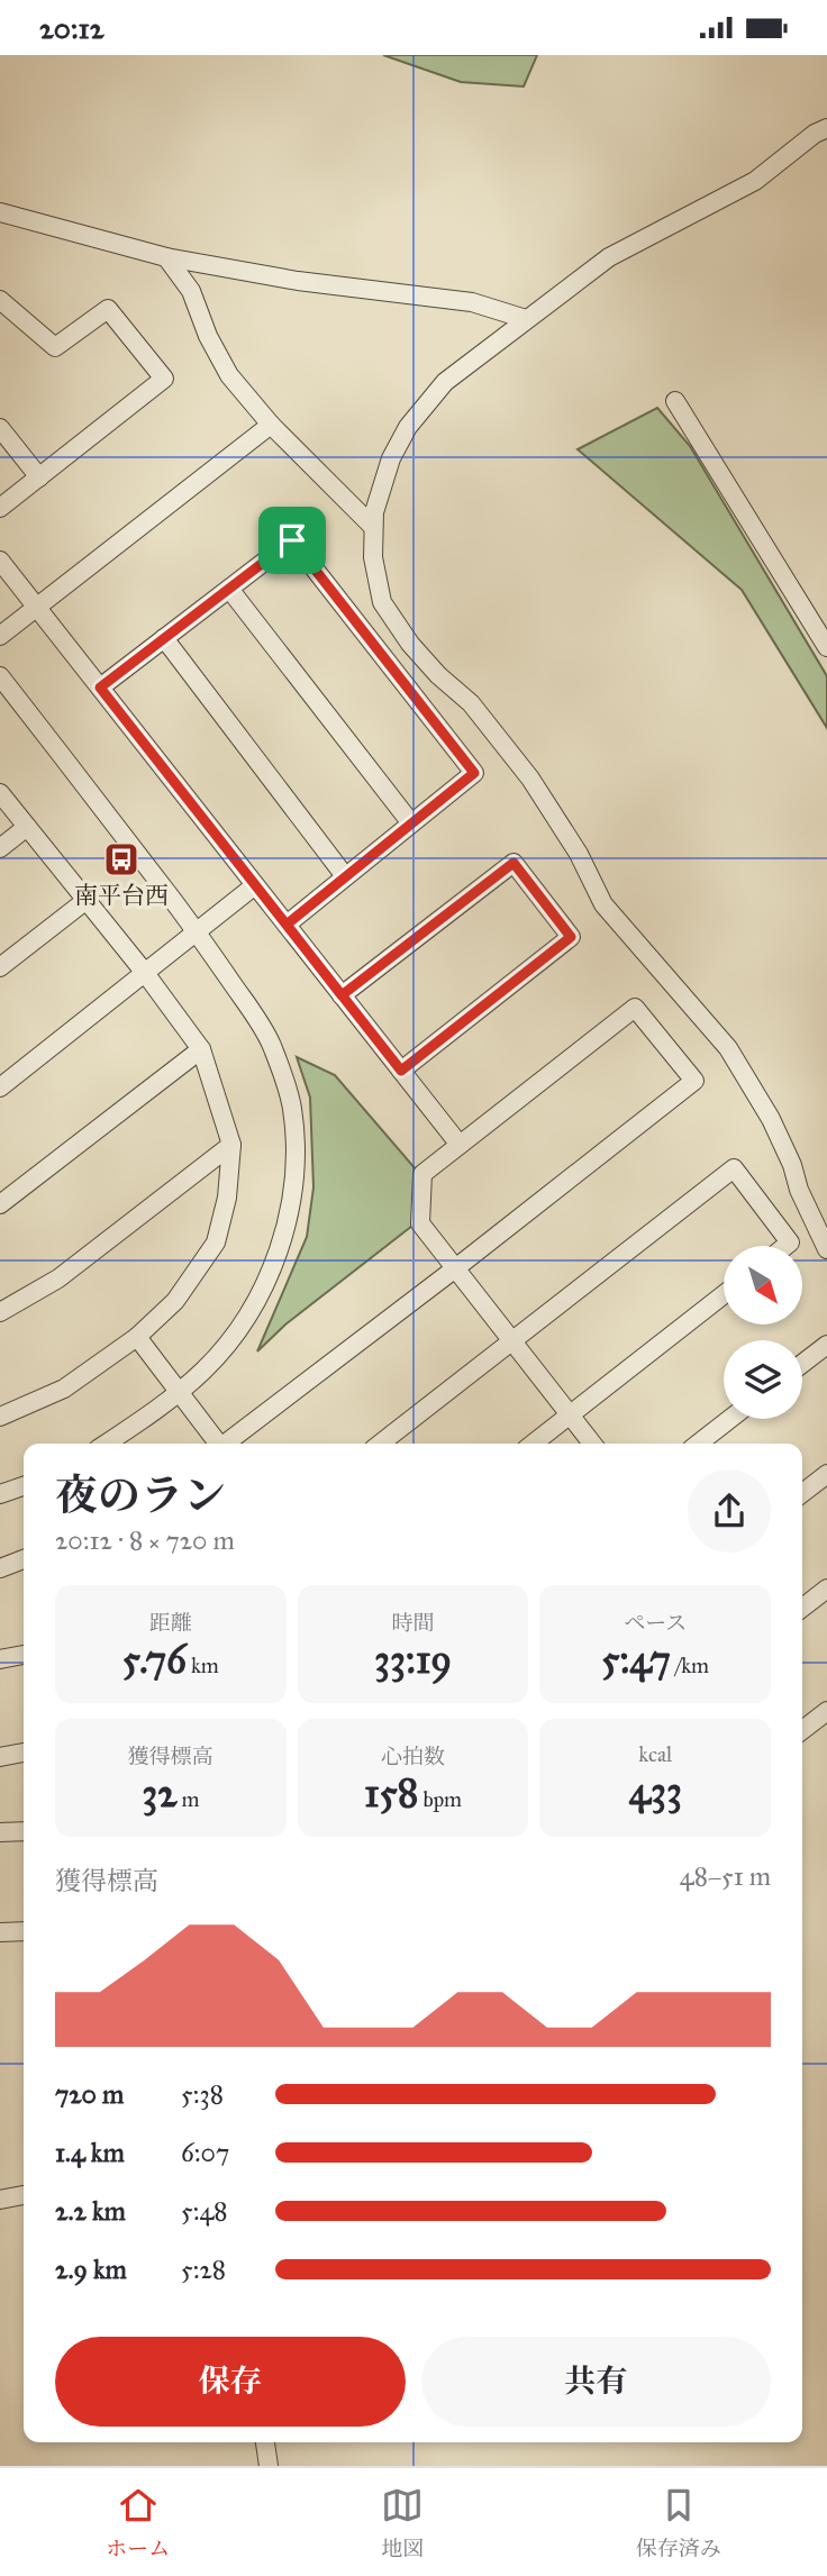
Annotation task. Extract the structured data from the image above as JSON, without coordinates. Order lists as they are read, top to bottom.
{
  "places": {
    "bus stop": ["南平台西"]
  },
  "north": "bottom right",
  "page": {
    "status": "20:12",
    "heading": ["夜のラン", "20:12 · 8 × 720 m"],
    "stats": [
      ["距離", "5.76 km"],
      ["時間", "33:19"],
      ["ペース", "5:47 /km"],
      ["獲得標高", "32 m"],
      ["心拍数", "158 bpm"],
      ["kcal", "433"]
    ],
    "chart": ["獲得標高", "48–51 m"],
    "list": [
      {
        "name": "720 m",
        "note": "5:38"
      },
      {
        "name": "1.4 km",
        "note": "6:07"
      },
      {
        "name": "2.2 km",
        "note": "5:48"
      },
      {
        "name": "2.9 km",
        "note": "5:28"
      }
    ],
    "buttons": ["保存", "共有"],
    "tabs": ["ホーム", "地図", "保存済み"]
  }
}
